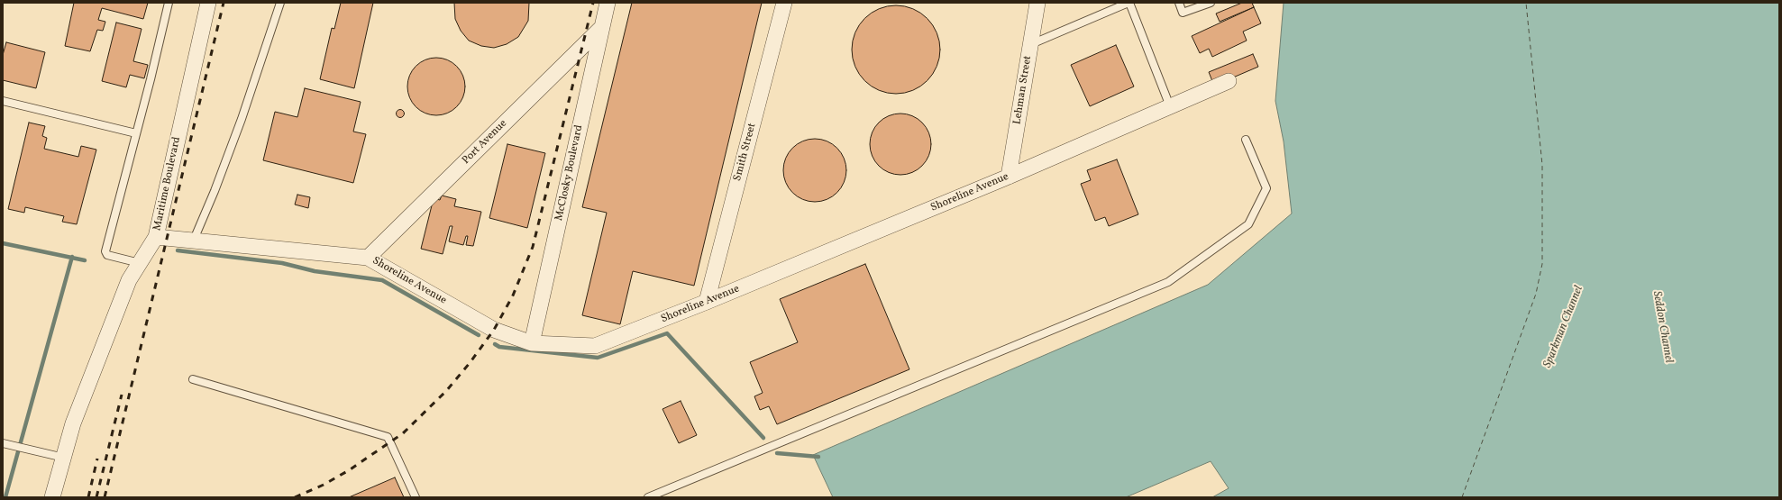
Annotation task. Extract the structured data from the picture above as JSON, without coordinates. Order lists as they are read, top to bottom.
{
  "streets": {
    "street": [
      "Lehman Street",
      "Port Avenue",
      "Smith Street",
      "McClosky Boulevard",
      "Maritime Boulevard",
      "Shoreline Avenue"
    ]
  },
  "crossings": [
    ["Lehman Street", "Shoreline Avenue"],
    ["Port Avenue", "McClosky Boulevard"],
    ["Port Avenue", "Shoreline Avenue"],
    ["Smith Street", "Shoreline Avenue"],
    ["McClosky Boulevard", "Shoreline Avenue"],
    ["Maritime Boulevard", "Shoreline Avenue"]
  ],
  "water": ["Sparkman Channel", "Seddon Channel"]
}
